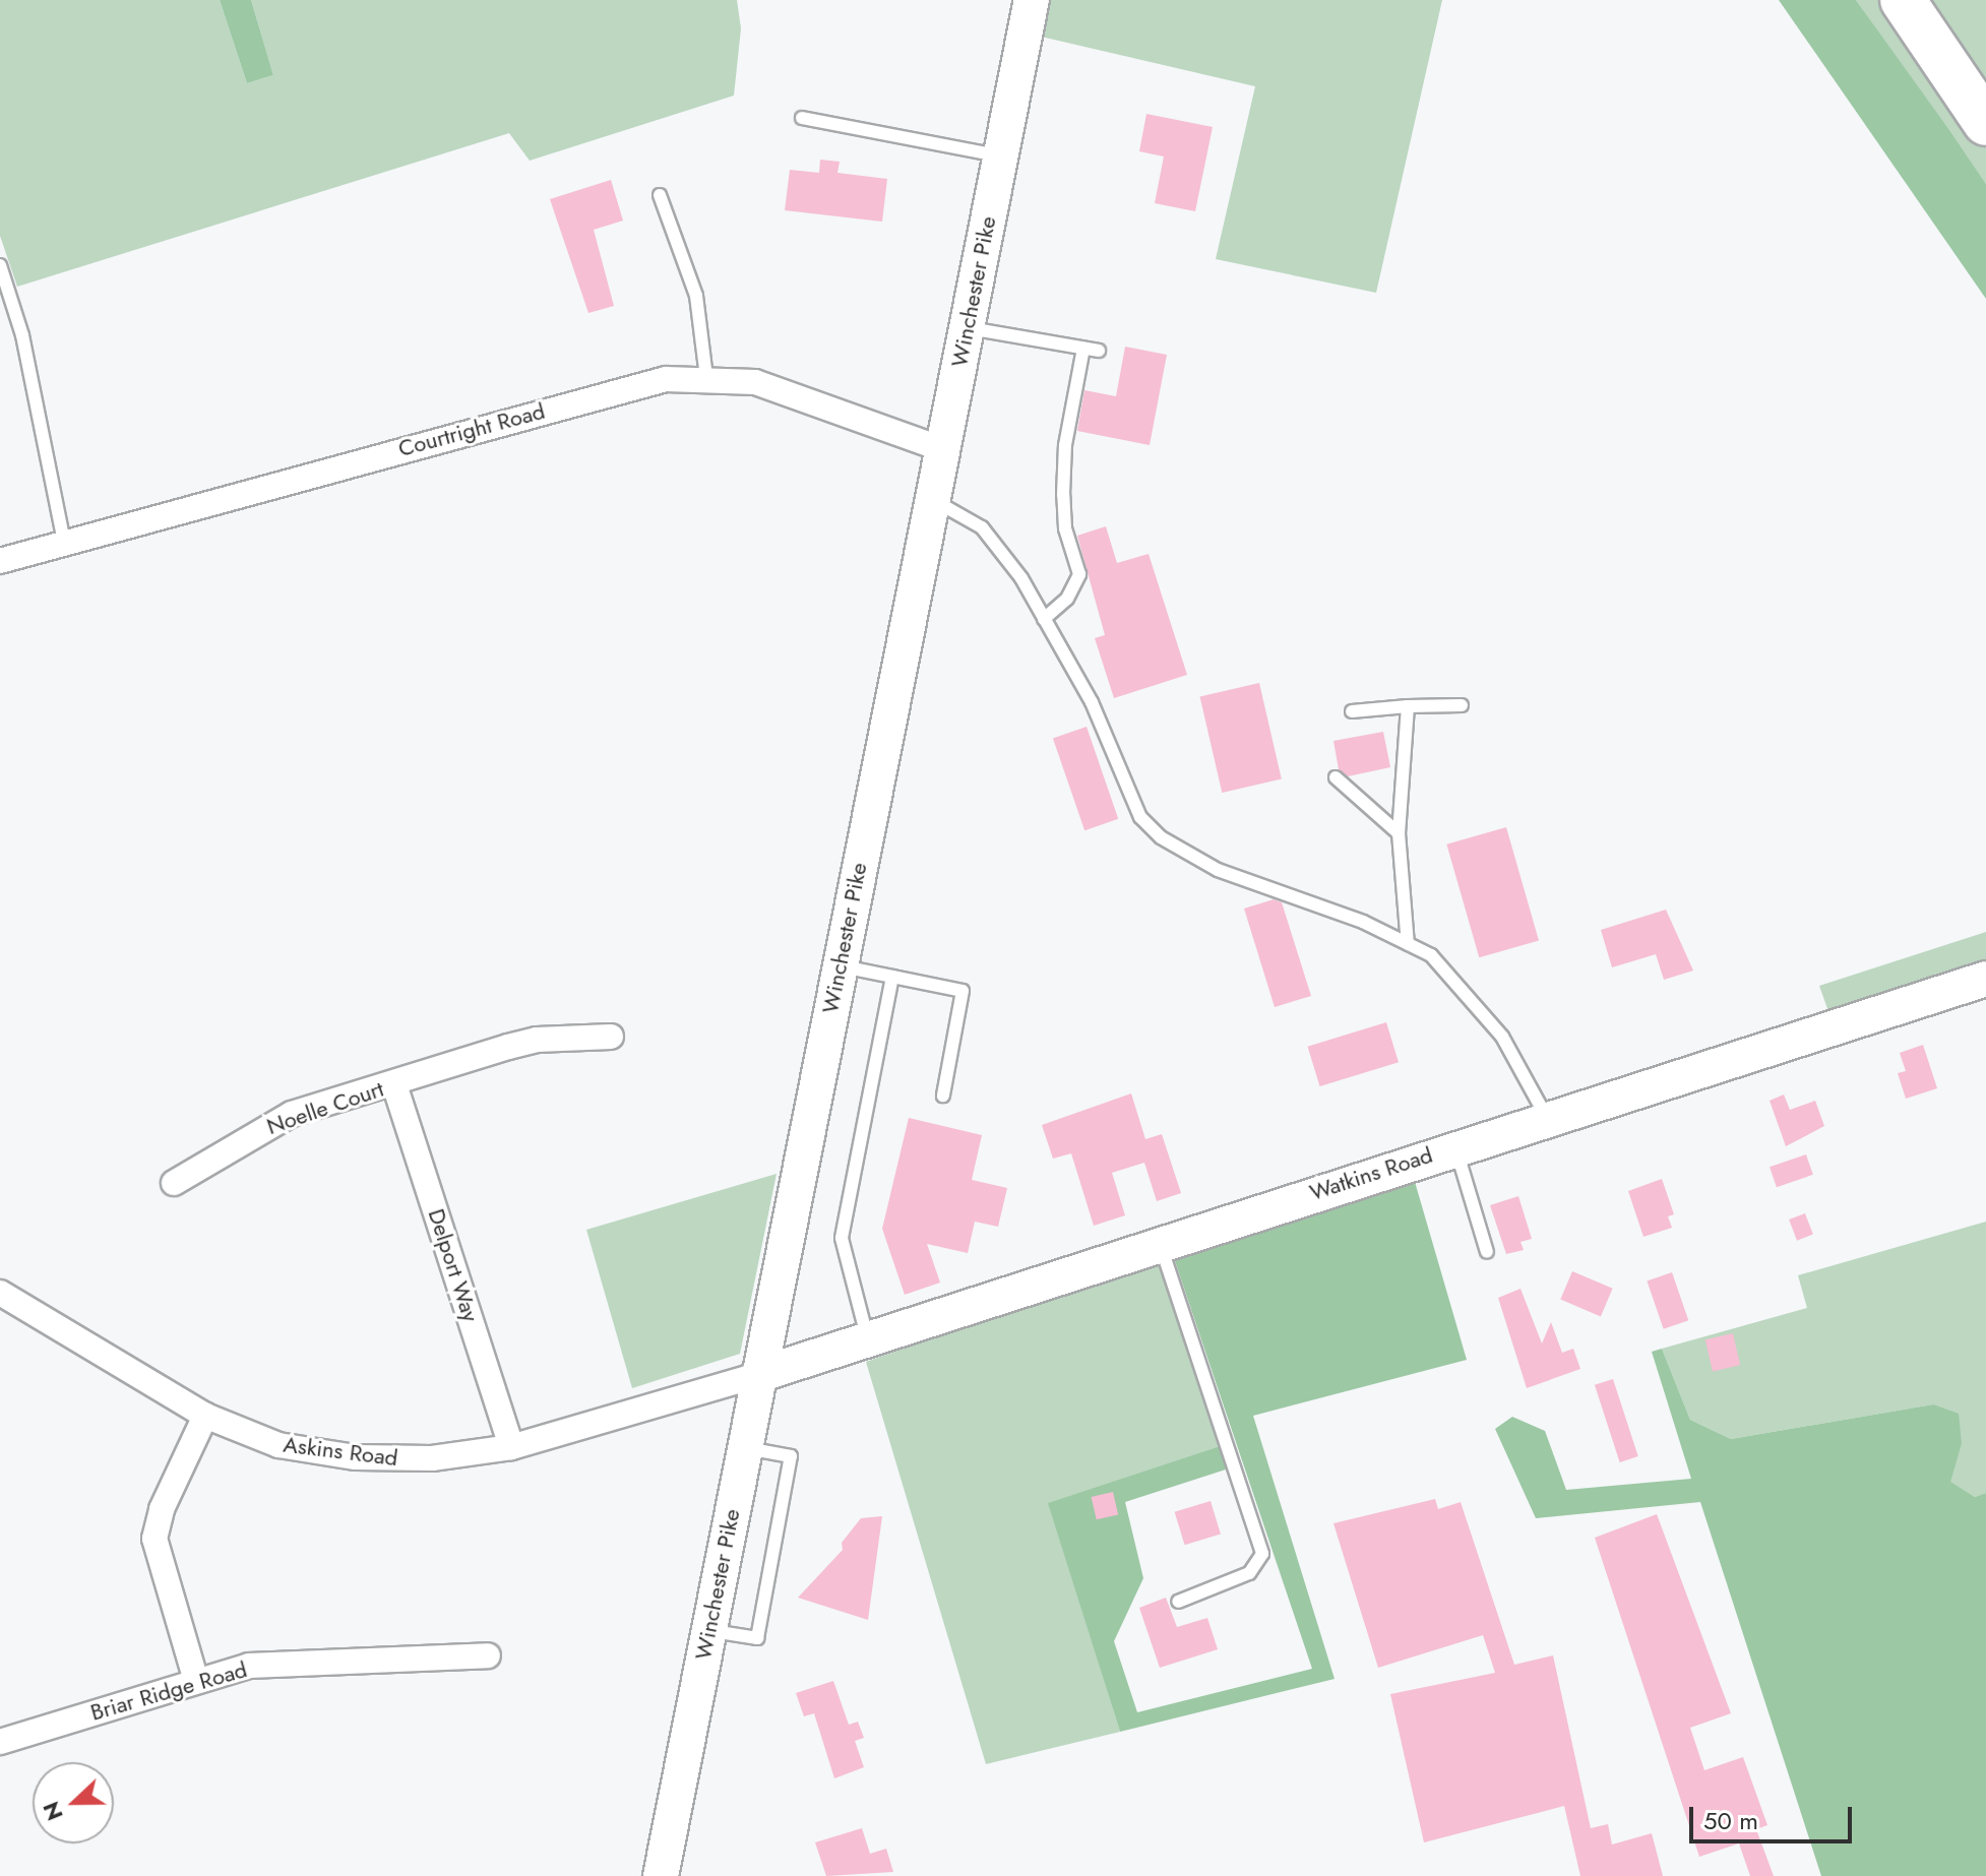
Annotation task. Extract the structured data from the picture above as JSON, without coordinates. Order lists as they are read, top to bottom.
{
  "streets": {
    "main road": ["Winchester Pike", "Watkins Road"],
    "street": [
      "Courtright Road",
      "Noelle Court",
      "Delport Way",
      "Askins Road",
      "Briar Ridge Road"
    ]
  },
  "crossings": [
    ["Winchester Pike", "Courtright Road"],
    ["Winchester Pike", "Watkins Road"],
    ["Winchester Pike", "Askins Road"],
    ["Noelle Court", "Delport Way"],
    ["Watkins Road", "Askins Road"],
    ["Delport Way", "Askins Road"]
  ],
  "scale_bar": "50 m",
  "north": "left"
}
